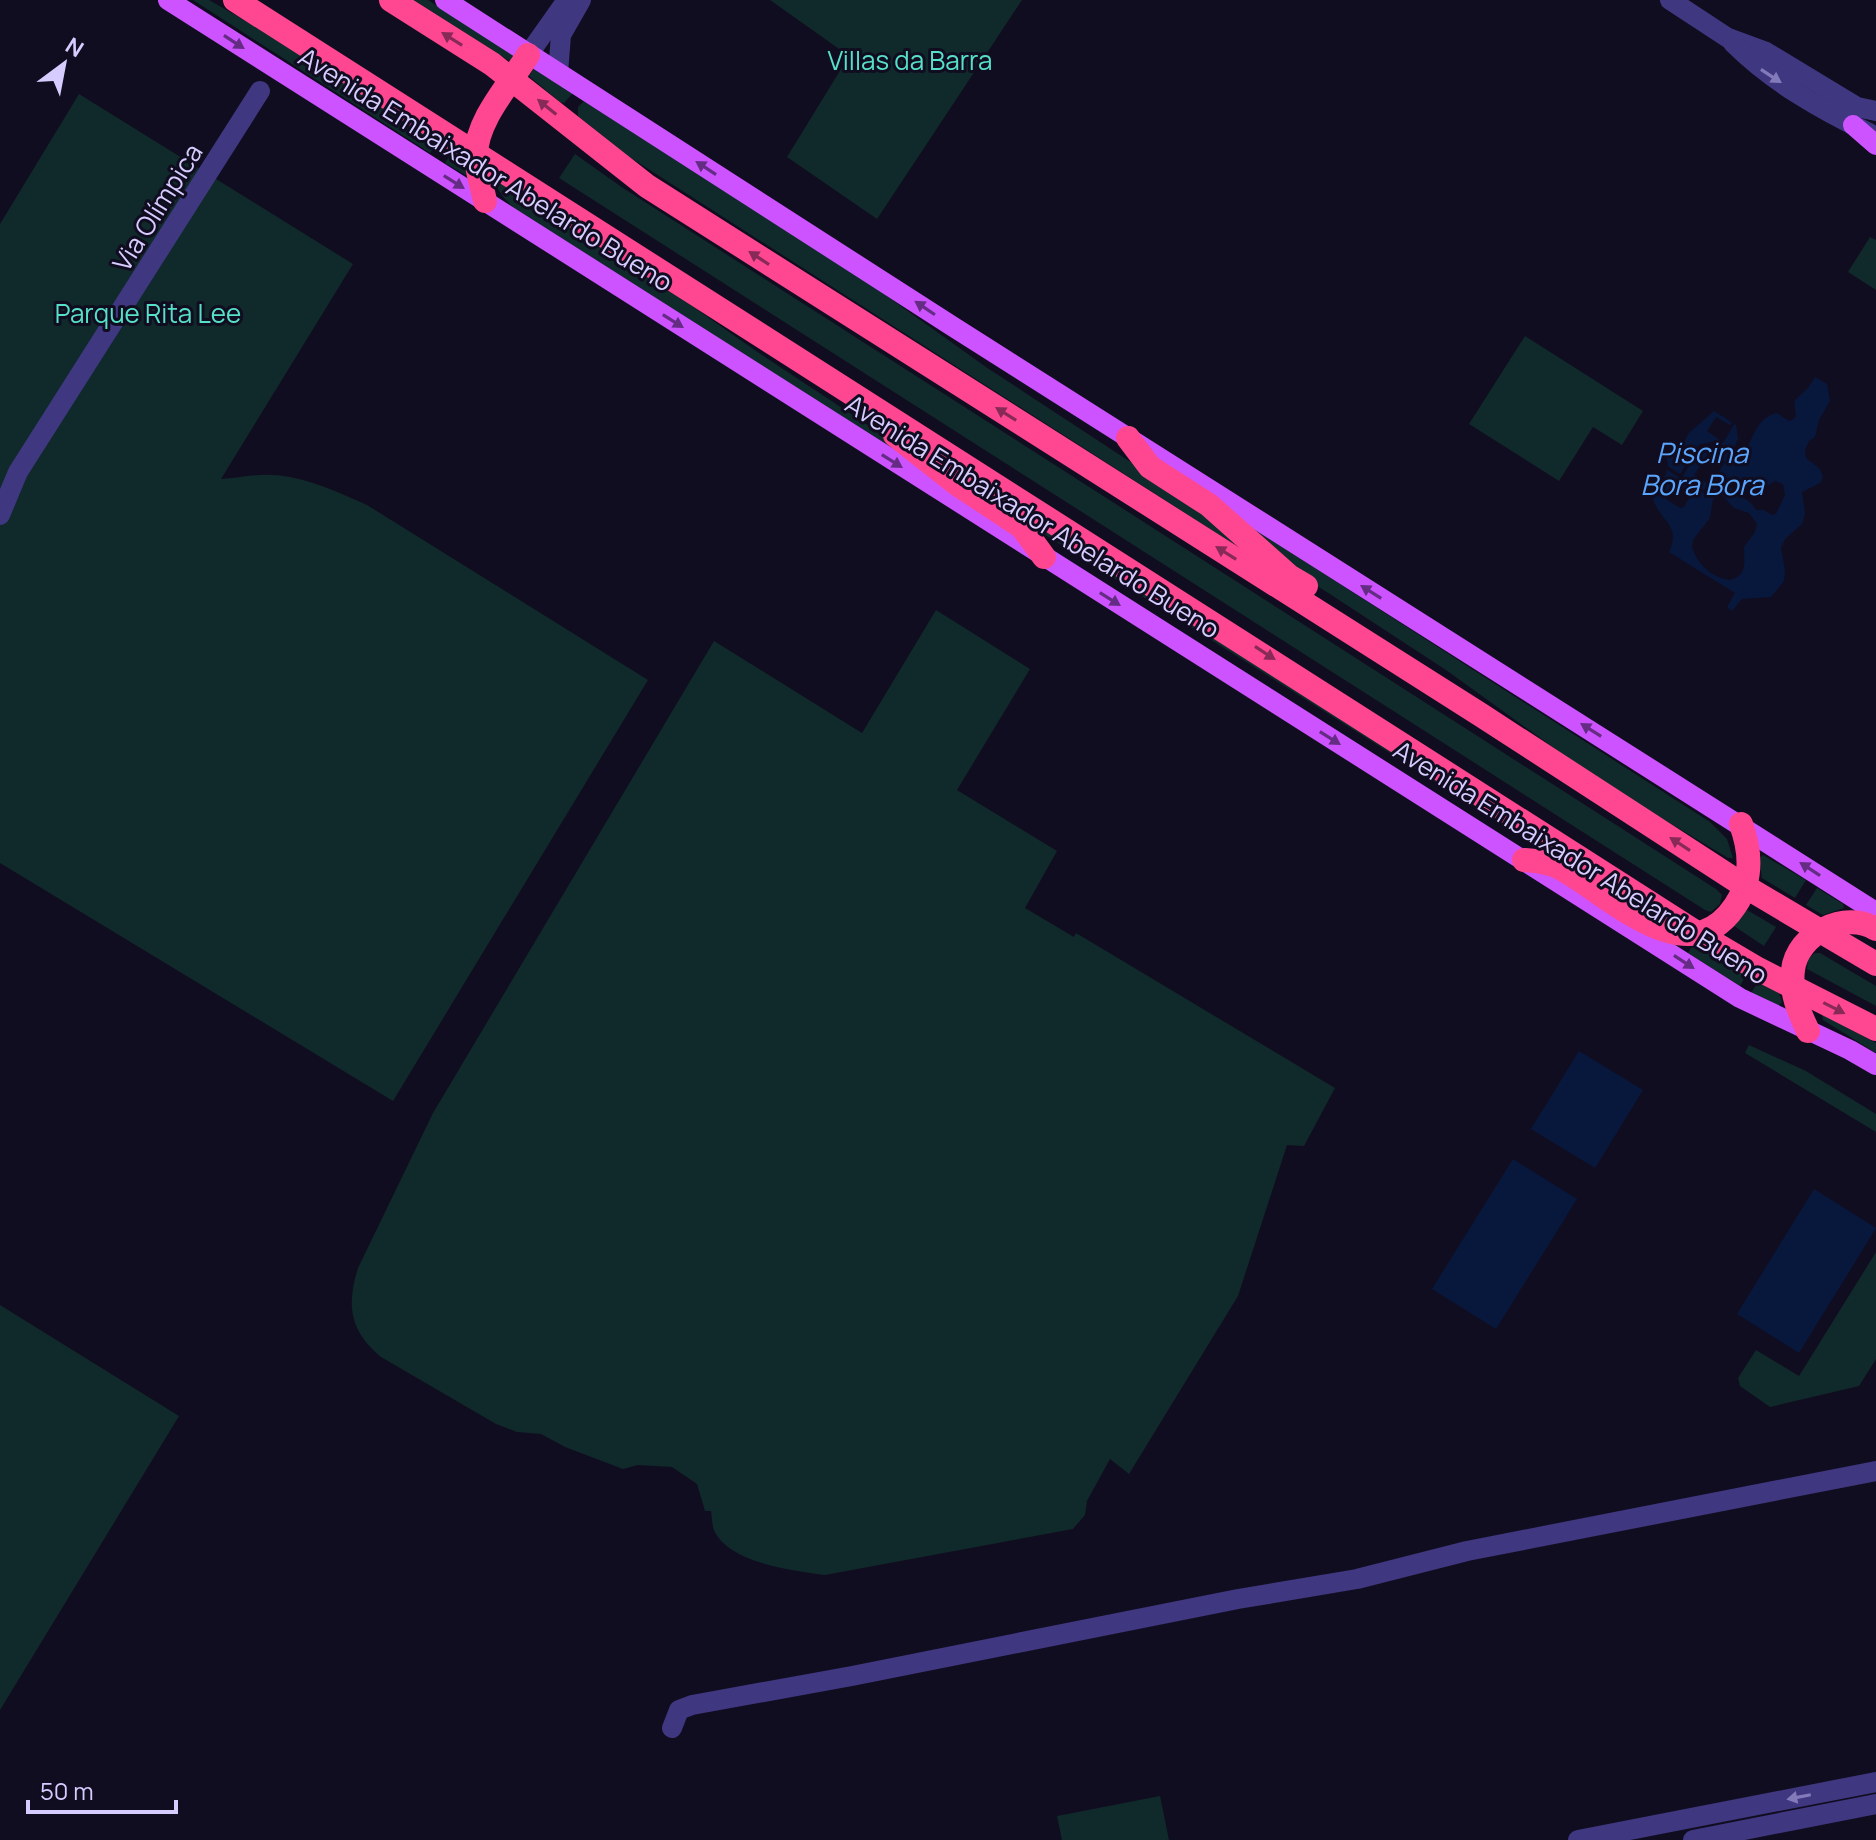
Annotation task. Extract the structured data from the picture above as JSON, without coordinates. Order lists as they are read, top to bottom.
{
  "streets": {
    "highway": ["Avenida Embaixador Abelardo Bueno"],
    "street": ["Via Olímpica"]
  },
  "water": ["Piscina Bora Bora"],
  "parks": ["Villas da Barra", "Parque Rita Lee"],
  "scale_bar": "50 m",
  "north": "top right"
}
